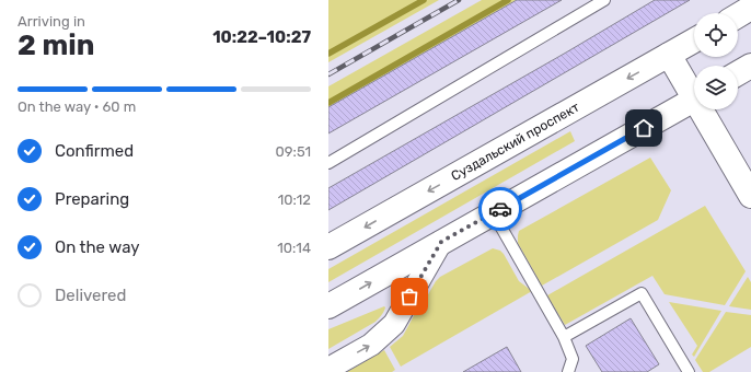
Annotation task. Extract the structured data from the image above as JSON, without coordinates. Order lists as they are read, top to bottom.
{
  "streets": {
    "main road": ["Суздальский проспект"]
  },
  "page": {
    "heading": ["2 min", "Arriving in", "10:22–10:27"],
    "bar": "On the way · 60 m",
    "list": [
      ["Confirmed", "09:51"],
      ["Preparing", "10:12"],
      ["On the way", "10:14"],
      "Delivered"
    ]
  }
}
